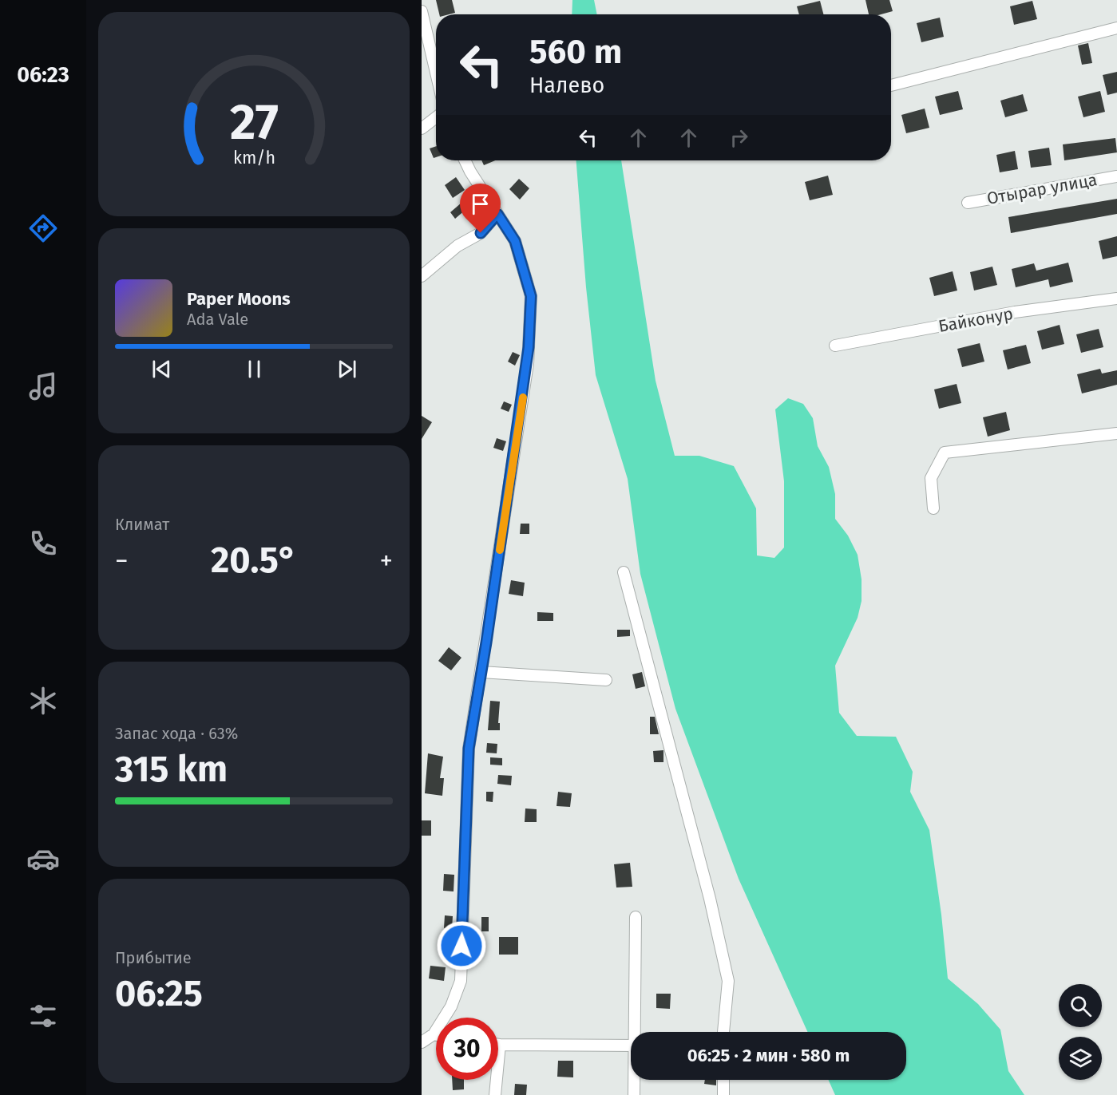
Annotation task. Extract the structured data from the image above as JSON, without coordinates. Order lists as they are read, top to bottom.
{
  "streets": {
    "street": ["Отырар улица", "Байконур"]
  },
  "page": {
    "tabs": "06:23",
    "turn": ["560 m", "Налево"],
    "song": ["Paper Moons", "Ada Vale"],
    "tile": [
      "Климат",
      ["Запас хода · 63%", "315 km"],
      ["Прибытие", "06:25"]
    ],
    "heat": ["−", "20.5°", "+"],
    "limit": "30",
    "trip": "06:25 · 2 мин · 580 m",
    "gauge": ["27", "km/h"]
  }
}
